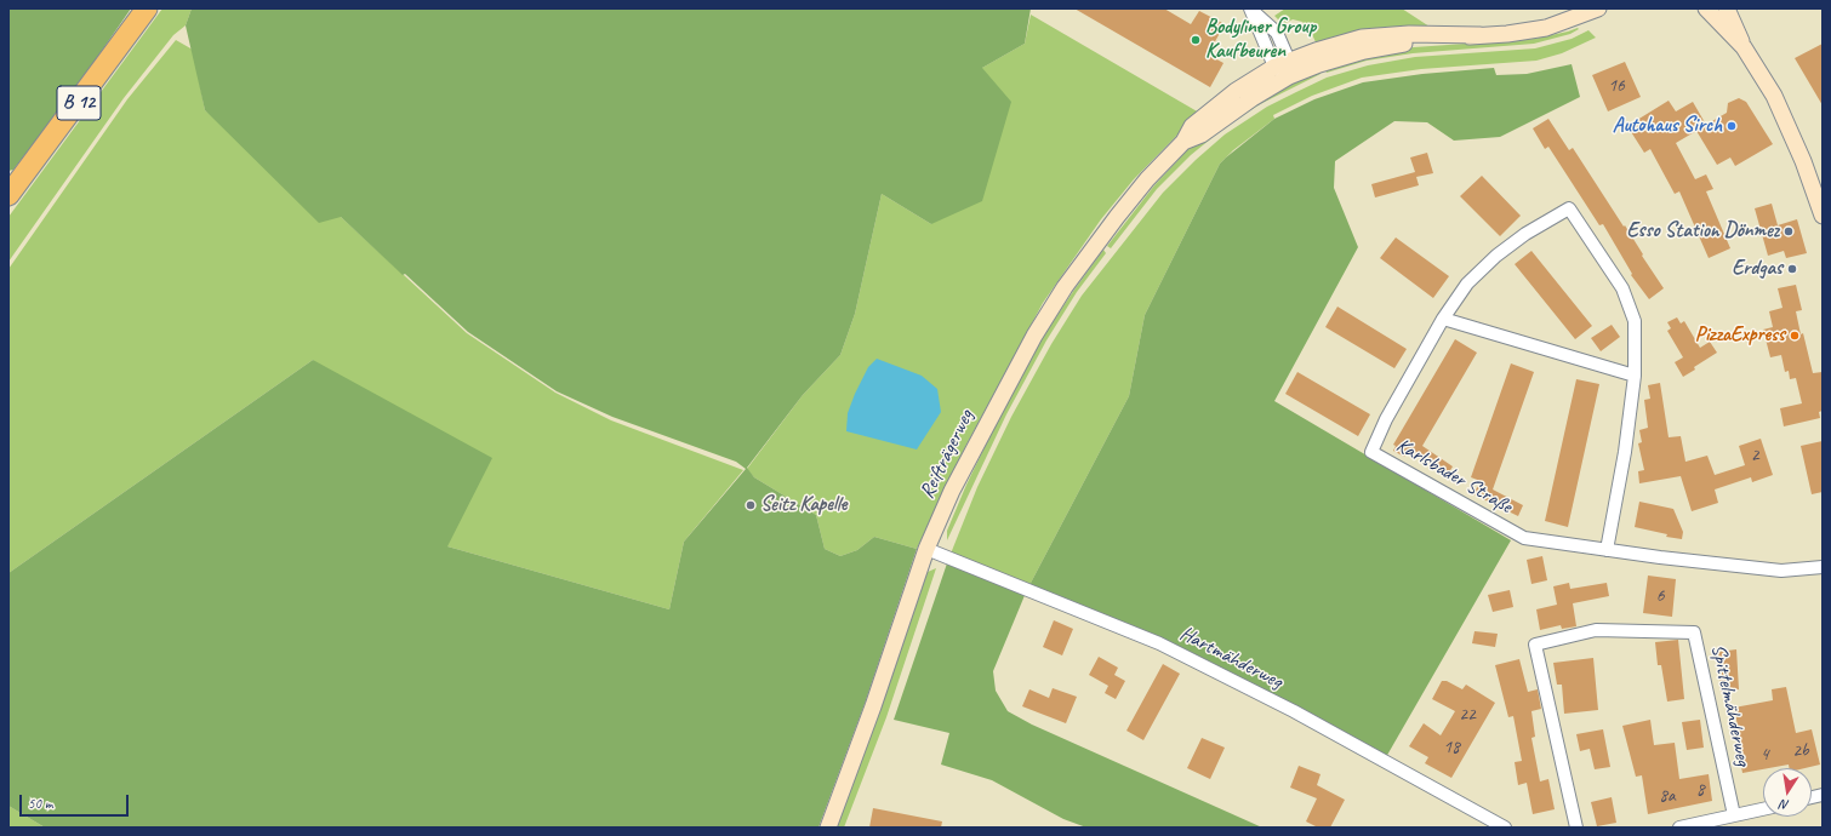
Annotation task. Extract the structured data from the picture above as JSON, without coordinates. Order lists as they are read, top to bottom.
{
  "streets": {
    "highway": ["B 12"],
    "street": [
      "Reifträgerweg",
      "Karlsbader Straße",
      "Hartmähderweg",
      "Spittelmähderweg"
    ]
  },
  "crossings": [
    ["Reifträgerweg", "Hartmähderweg"]
  ],
  "places": [
    "Bodyliner Group Kaufbeuren",
    "Autohaus Sirch",
    "Esso Station Dönmez",
    "Erdgas",
    "PizzaExpress",
    "Seitz Kapelle"
  ],
  "house_numbers": [
    "16",
    "2",
    "6",
    "22",
    "18",
    "2b",
    "4",
    "8",
    "8a"
  ],
  "scale_bar": "50 m",
  "north": "bottom"
}
